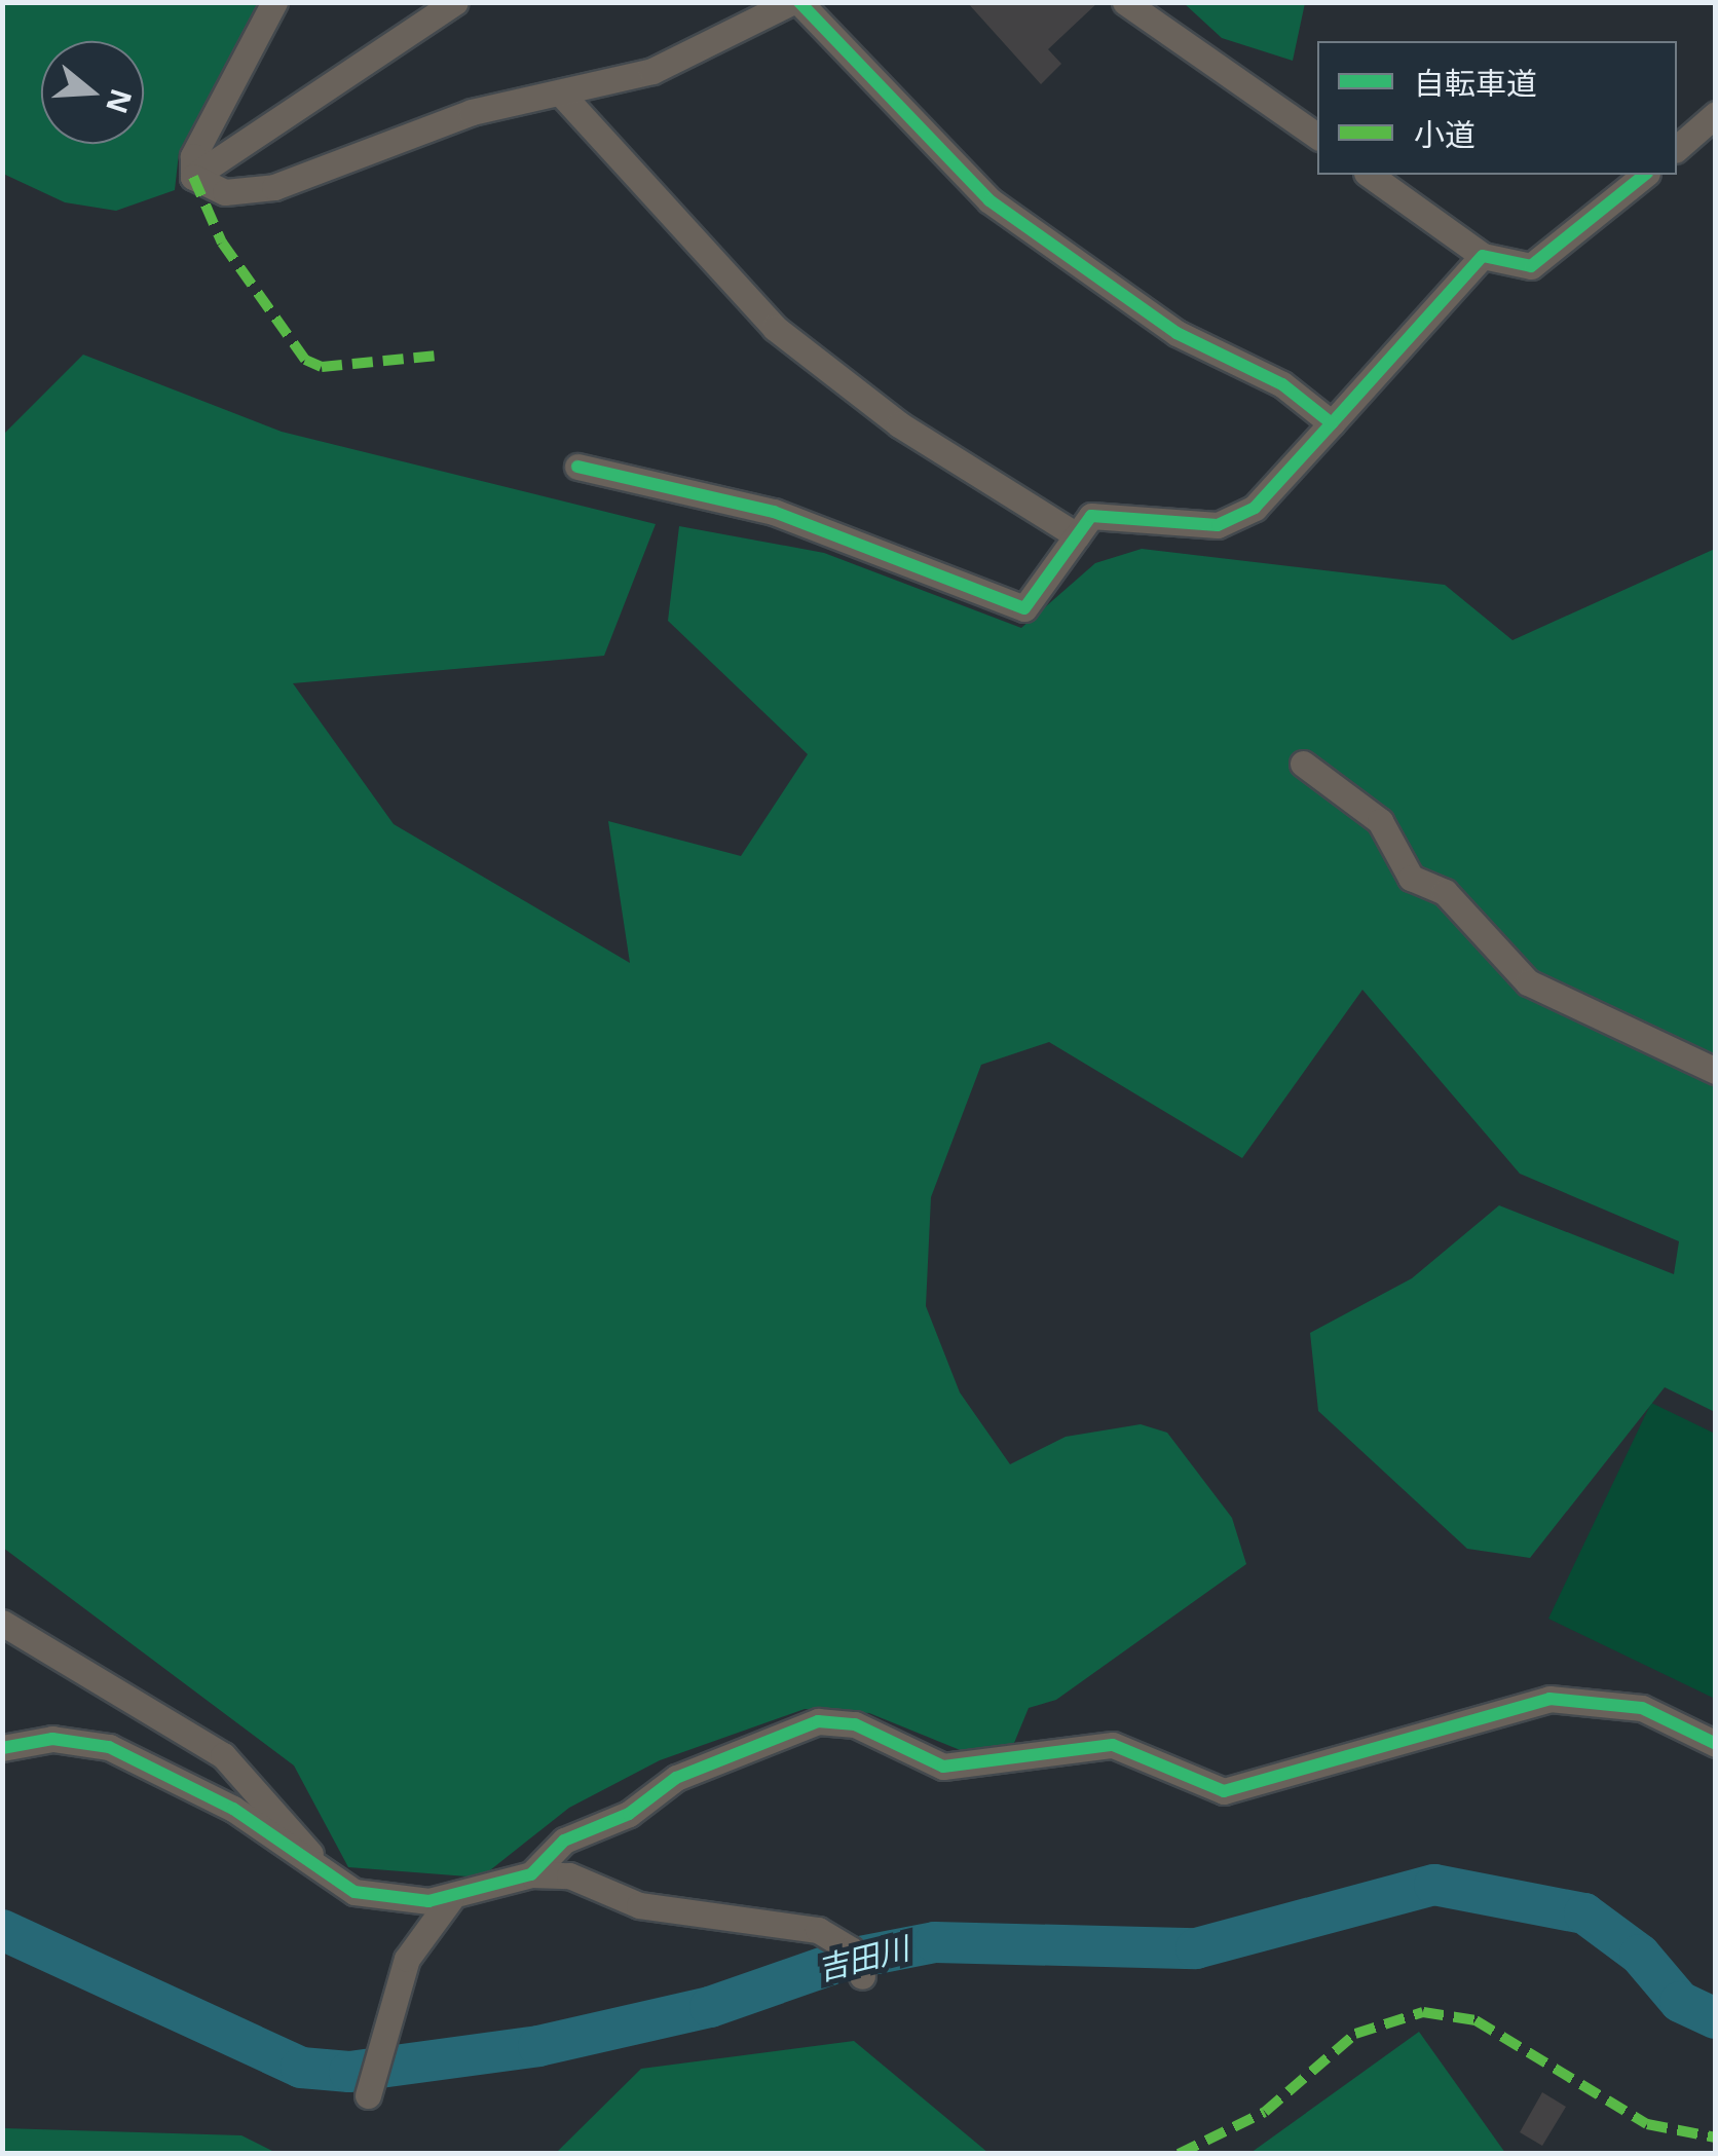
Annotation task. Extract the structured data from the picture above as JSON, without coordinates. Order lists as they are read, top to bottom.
{
  "water": ["吉田川"],
  "legend": ["自転車道", "小道"],
  "north": "right"
}
